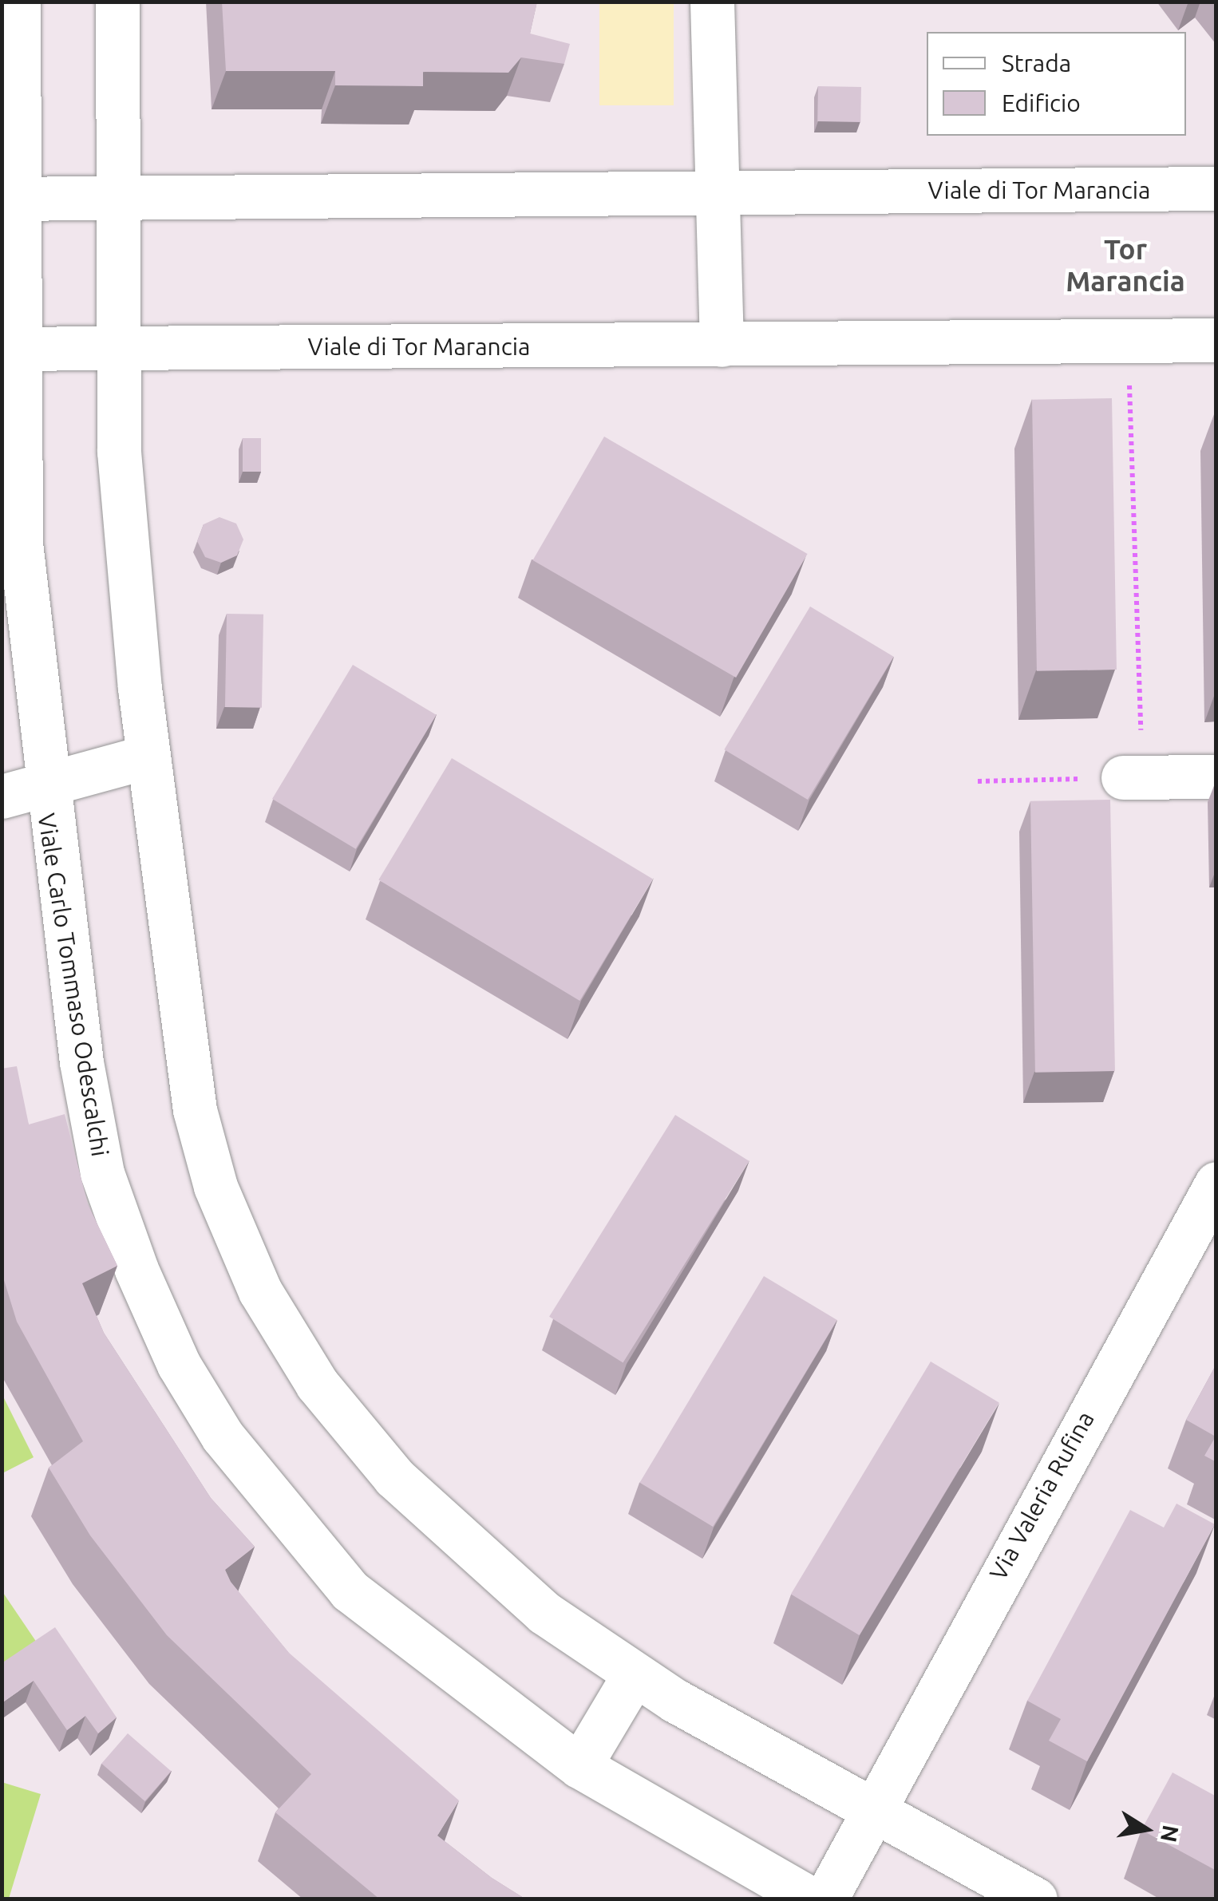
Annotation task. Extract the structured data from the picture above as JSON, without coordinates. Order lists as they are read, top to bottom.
{
  "streets": {
    "street": ["Viale di Tor Marancia", "Viale Carlo Tommaso Odescalchi", "Via Valeria Rufina"]
  },
  "crossings": [
    ["Viale di Tor Marancia", "Viale Carlo Tommaso Odescalchi"]
  ],
  "districts": ["Tor Marancia"],
  "legend": ["Strada", "Edificio"],
  "north": "right"
}
